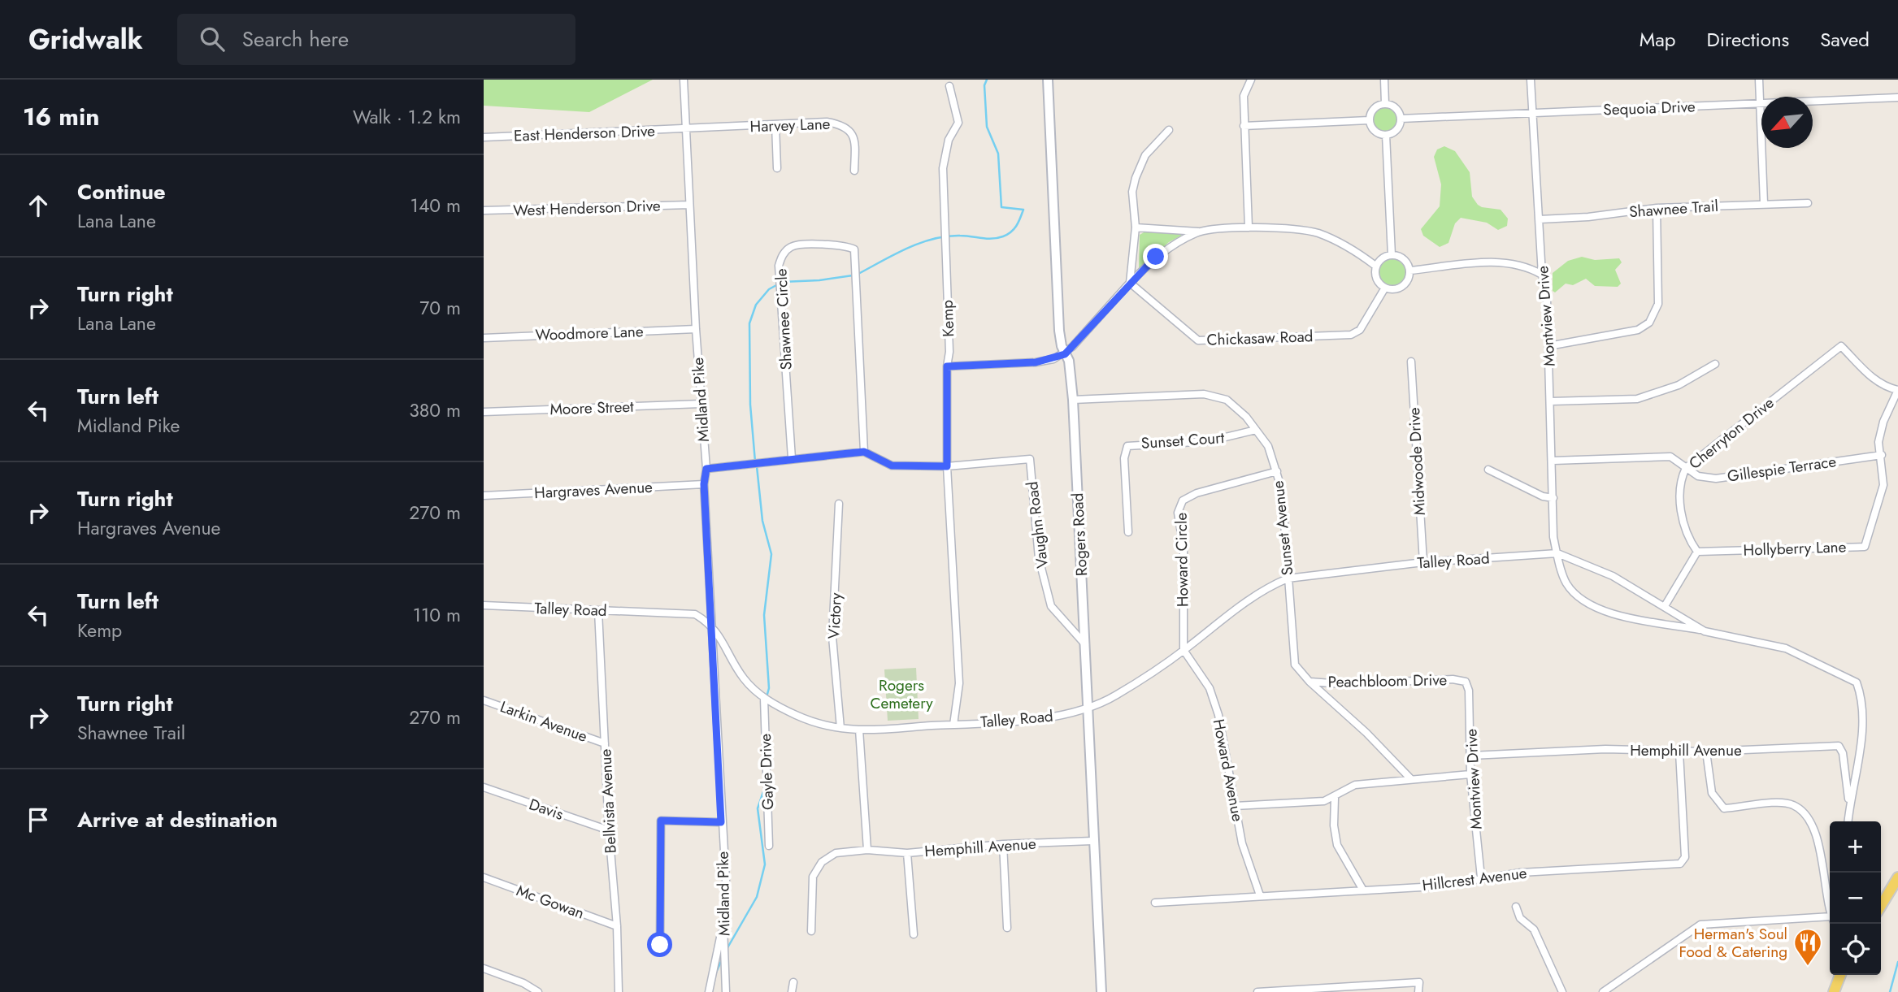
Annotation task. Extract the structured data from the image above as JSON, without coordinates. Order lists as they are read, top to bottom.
{
  "streets": {
    "street": [
      "Sequoia Drive",
      "Harvey Lane",
      "East Henderson Drive",
      "West Henderson Drive",
      "Shawnee Trail",
      "Montview Drive",
      "Kemp",
      "Shawnee Circle",
      "Woodmore Lane",
      "Chickasaw Road",
      "Midland Pike",
      "Moore Street",
      "Cherryton Drive",
      "Sunset Court",
      "Midwoode Drive",
      "Gillespie Terrace",
      "Hargraves Avenue",
      "Vaughn Road",
      "Sunset Avenue",
      "Rogers Road",
      "Hollyberry Lane",
      "Howard Circle",
      "Talley Road",
      "Victory",
      "Peachbloom Drive",
      "Larkin Avenue",
      "Hemphill Avenue",
      "Howard Avenue",
      "Gayle Drive",
      "Bellvista Avenue",
      "Davis",
      "Hillcrest Avenue",
      "Mc Gowan"
    ]
  },
  "crossings": [
    ["Sequoia Drive", "Montview Drive"],
    ["Harvey Lane", "East Henderson Drive"],
    ["Harvey Lane", "Midland Pike"],
    ["East Henderson Drive", "Midland Pike"],
    ["West Henderson Drive", "Midland Pike"],
    ["Shawnee Trail", "Montview Drive"],
    ["Montview Drive", "Gillespie Terrace"],
    ["Montview Drive", "Talley Road"],
    ["Montview Drive", "Peachbloom Drive"],
    ["Montview Drive", "Hemphill Avenue"],
    ["Montview Drive", "Hillcrest Avenue"],
    ["Kemp", "Vaughn Road"],
    ["Kemp", "Talley Road"],
    ["Woodmore Lane", "Midland Pike"],
    ["Midland Pike", "Moore Street"],
    ["Midland Pike", "Hargraves Avenue"],
    ["Midland Pike", "Talley Road"],
    ["Cherryton Drive", "Gillespie Terrace"],
    ["Cherryton Drive", "Hollyberry Lane"],
    ["Sunset Court", "Sunset Avenue"],
    ["Midwoode Drive", "Talley Road"],
    ["Gillespie Terrace", "Hollyberry Lane"],
    ["Vaughn Road", "Rogers Road"],
    ["Sunset Avenue", "Rogers Road"],
    ["Sunset Avenue", "Howard Circle"],
    ["Sunset Avenue", "Talley Road"],
    ["Sunset Avenue", "Peachbloom Drive"],
    ["Rogers Road", "Talley Road"],
    ["Rogers Road", "Hemphill Avenue"],
    ["Howard Circle", "Talley Road"],
    ["Howard Circle", "Howard Avenue"],
    ["Talley Road", "Victory"],
    ["Talley Road", "Hemphill Avenue"],
    ["Talley Road", "Howard Avenue"],
    ["Talley Road", "Gayle Drive"],
    ["Talley Road", "Bellvista Avenue"],
    ["Larkin Avenue", "Bellvista Avenue"],
    ["Hemphill Avenue", "Hillcrest Avenue"],
    ["Howard Avenue", "Hillcrest Avenue"],
    ["Bellvista Avenue", "Davis"],
    ["Bellvista Avenue", "Mc Gowan"]
  ],
  "parks": ["Rogers Cemetery"],
  "places": {
    "restaurant": ["Herman's Soul Food & Catering"]
  },
  "north": "bottom left",
  "page": {
    "header": "Gridwalk",
    "search": "Search here",
    "nav": ["Map", "Directions", "Saved"],
    "heading": ["16 min", "Walk · 1.2 km"],
    "list": [
      ["Continue", "Lana Lane", "140 m"],
      ["Turn right", "Lana Lane", "70 m"],
      ["Turn left", "Midland Pike", "380 m"],
      ["Turn right", "Hargraves Avenue", "270 m"],
      ["Turn left", "Kemp", "110 m"],
      ["Turn right", "Shawnee Trail", "270 m"],
      "Arrive at destination"
    ],
    "map_buttons": ["+", "−"]
  }
}
